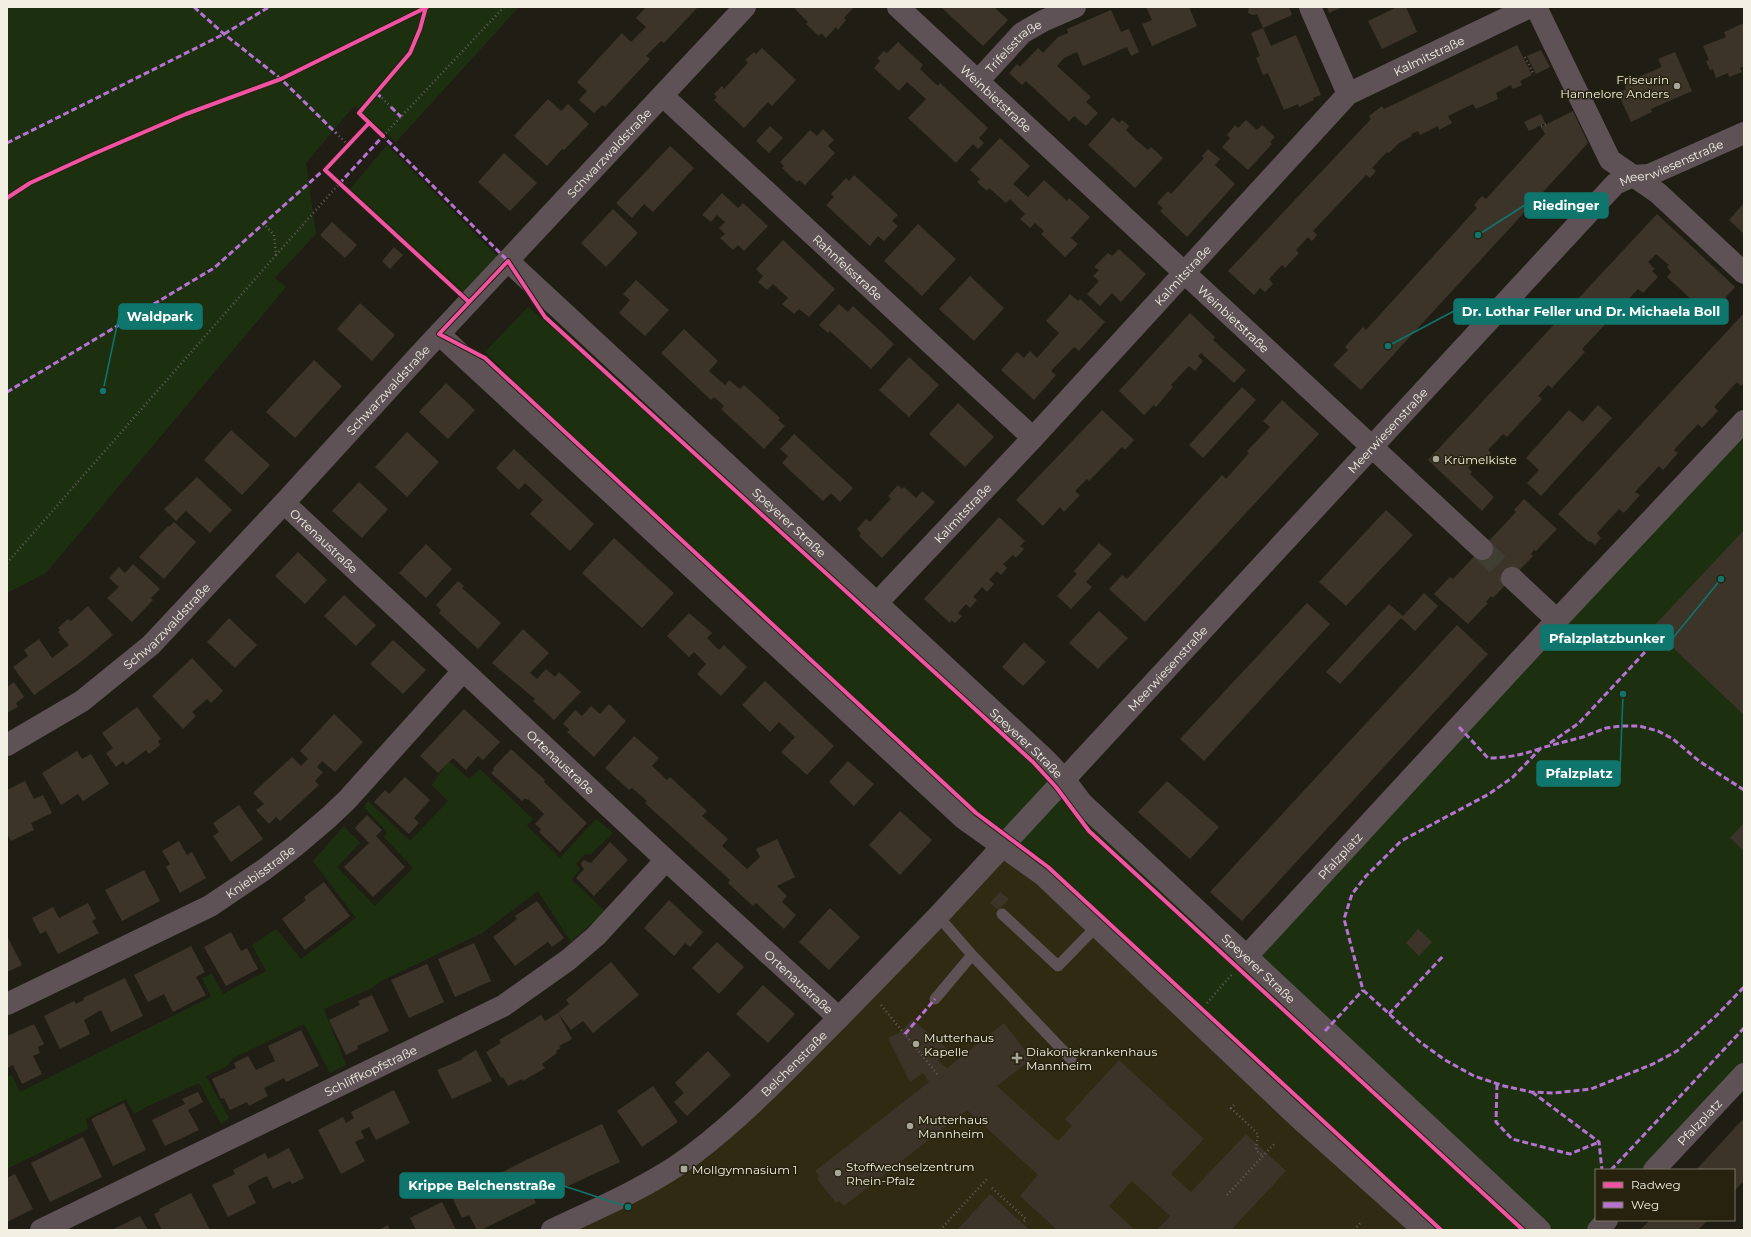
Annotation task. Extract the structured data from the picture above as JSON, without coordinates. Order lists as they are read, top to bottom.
{
  "streets": {
    "street": [
      "Trifelsstraße",
      "Kalmitstraße",
      "Weinbietstraße",
      "Schwarzwaldstraße",
      "Meerwiesenstraße",
      "Rahnfelsstraße",
      "Speyerer Straße",
      "Ortenaustraße",
      "Pfalzplatz",
      "Kniebisstraße",
      "Belchenstraße",
      "Schliffkopfstraße"
    ]
  },
  "crossings": [
    ["Trifelsstraße", "Weinbietstraße"],
    ["Kalmitstraße", "Weinbietstraße"],
    ["Kalmitstraße", "Rahnfelsstraße"],
    ["Kalmitstraße", "Speyerer Straße"],
    ["Weinbietstraße", "Meerwiesenstraße"],
    ["Schwarzwaldstraße", "Rahnfelsstraße"],
    ["Schwarzwaldstraße", "Speyerer Straße"],
    ["Schwarzwaldstraße", "Ortenaustraße"],
    ["Meerwiesenstraße", "Speyerer Straße"],
    ["Meerwiesenstraße", "Belchenstraße"],
    ["Speyerer Straße", "Pfalzplatz"],
    ["Speyerer Straße", "Belchenstraße"],
    ["Ortenaustraße", "Kniebisstraße"],
    ["Ortenaustraße", "Belchenstraße"],
    ["Ortenaustraße", "Schliffkopfstraße"]
  ],
  "places": {
    "other": [
      "Friseurin Hannelore Anders",
      "Riedinger",
      "Dr. Lothar Feller und Dr. Michaela Boll",
      "Waldpark",
      "Krümelkiste",
      "Pfalzplatzbunker",
      "Pfalzplatz",
      "Mutterhaus Kapelle",
      "Mutterhaus Mannheim",
      "Stoffwechselzentrum Rhein-Pfalz",
      "Krippe Belchenstraße"
    ],
    "health": ["Diakoniekrankenhaus Mannheim"],
    "transit": ["Mollgymnasium 1"]
  },
  "legend": ["Radweg", "Weg"]
}
